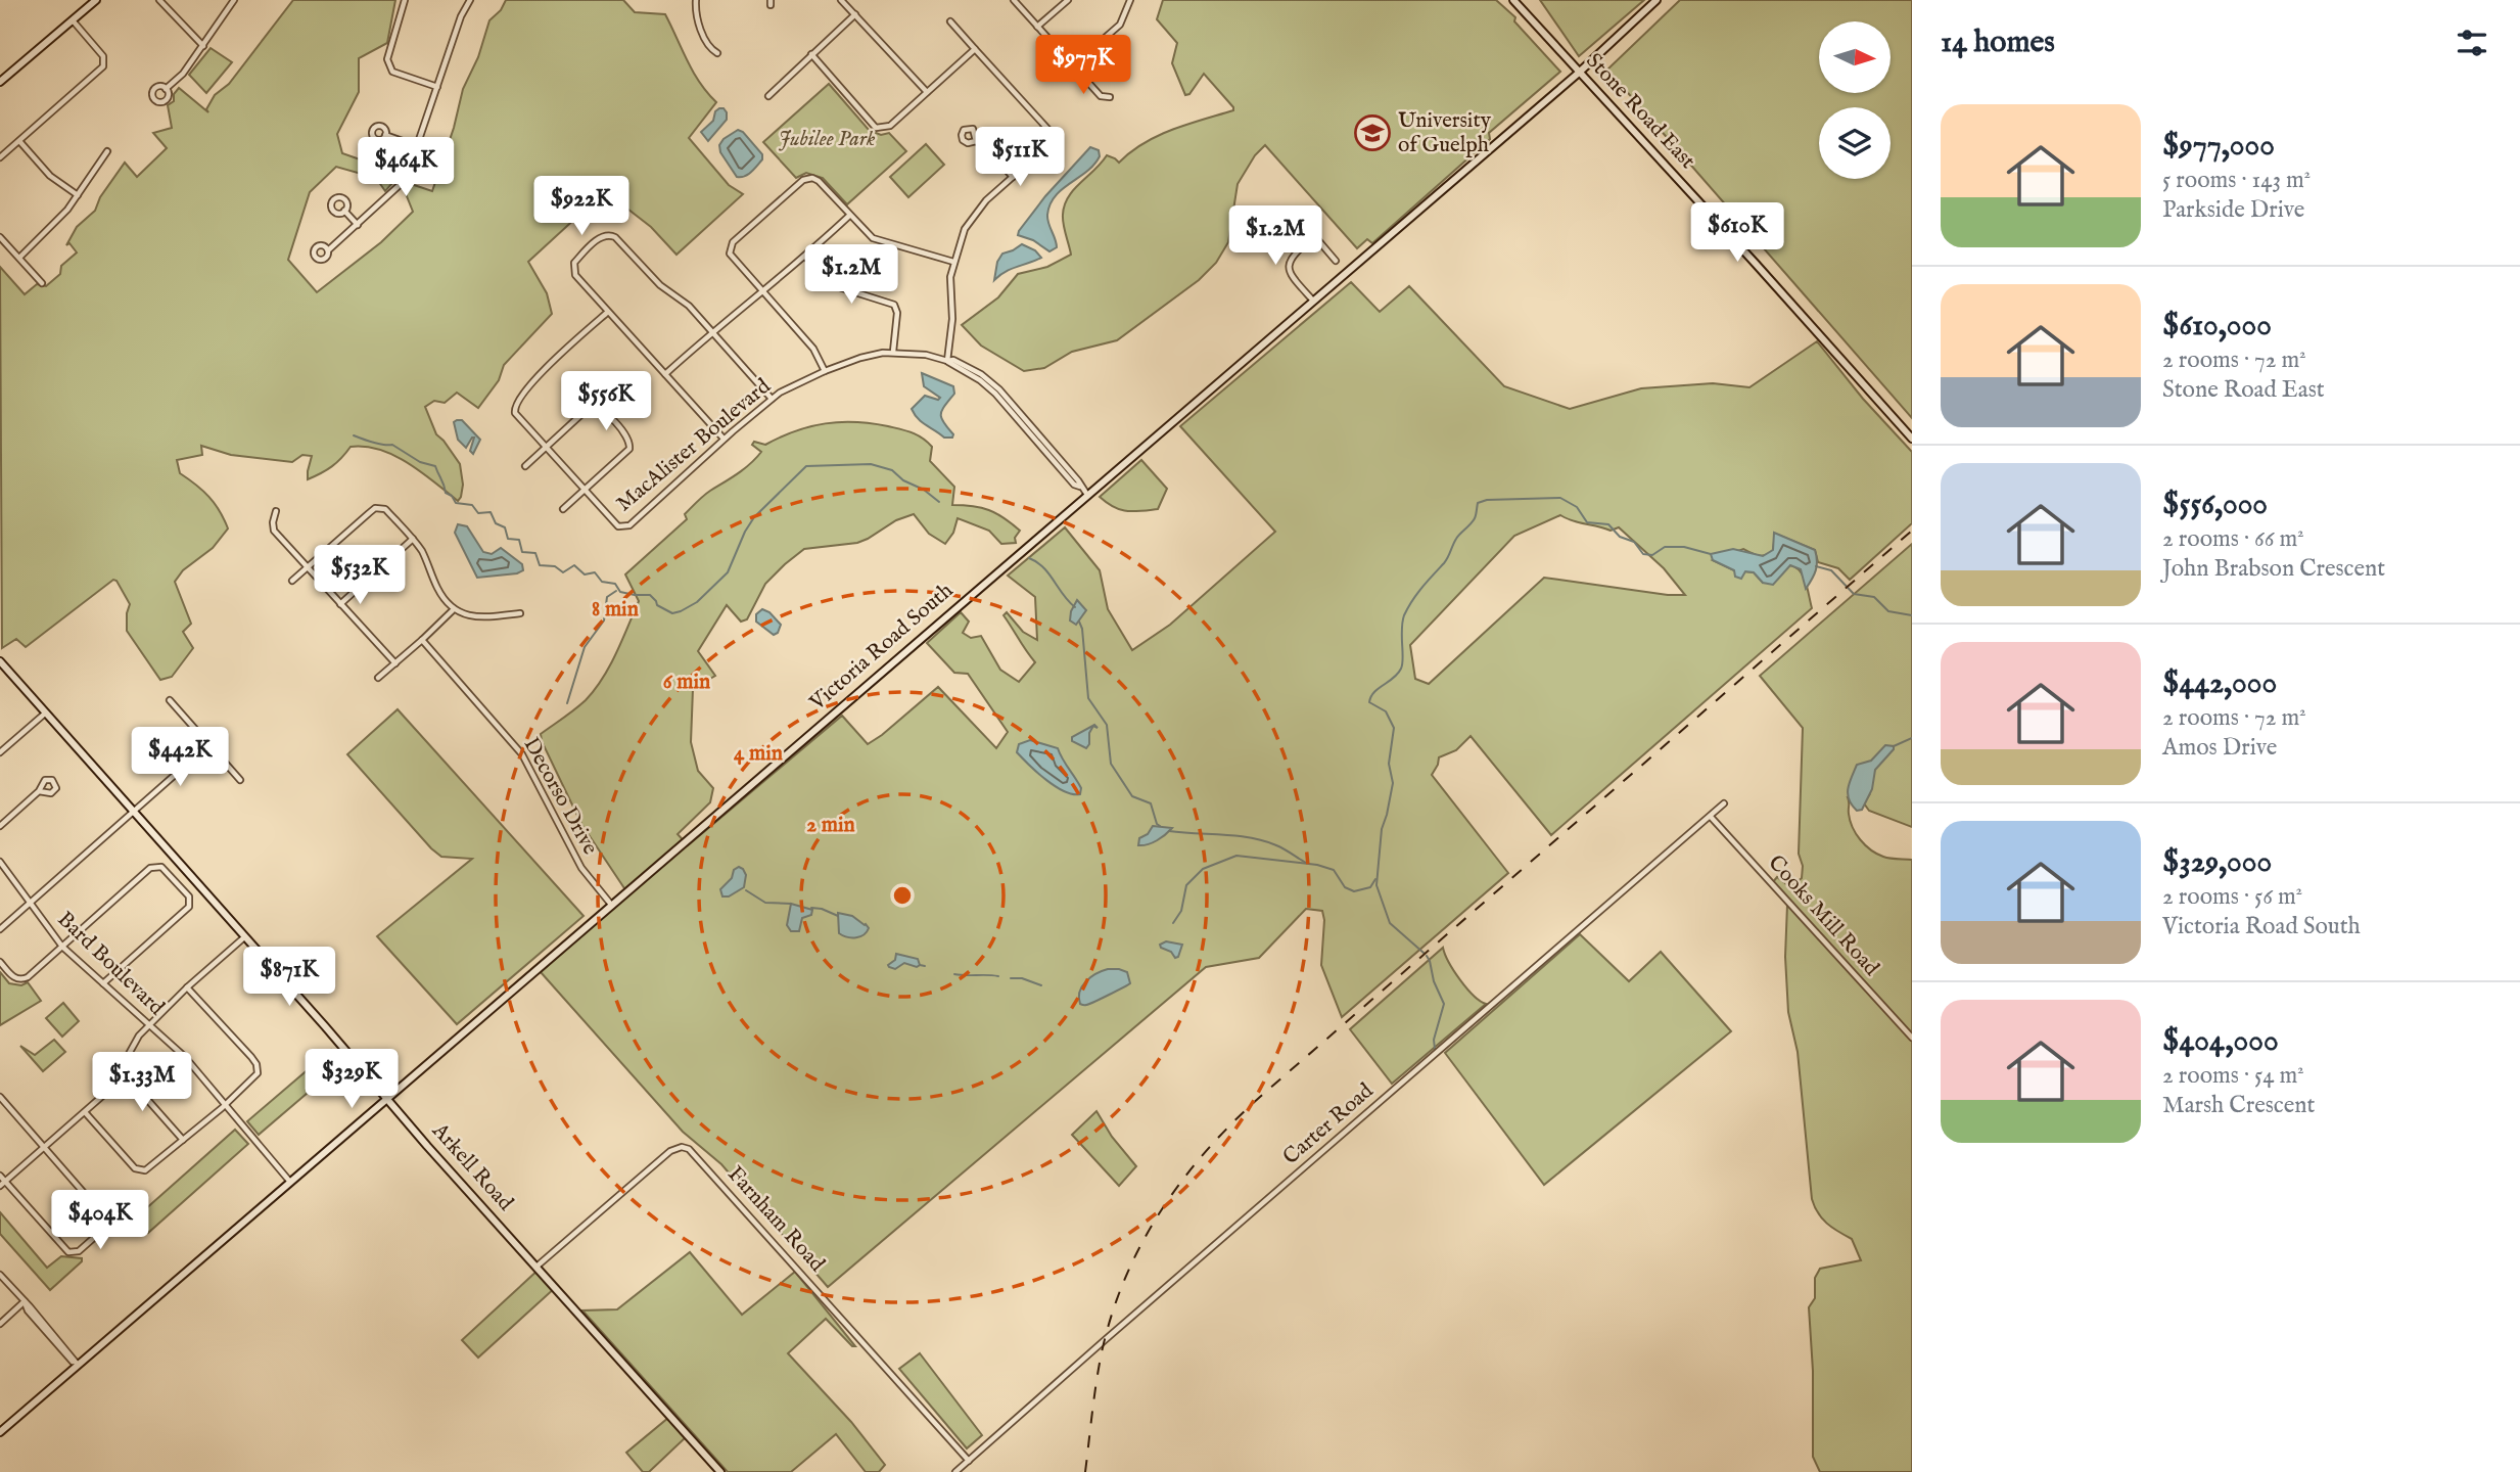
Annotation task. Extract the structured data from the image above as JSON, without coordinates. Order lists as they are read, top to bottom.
{
  "streets": {
    "main road": ["Stone Road East", "Victoria Road South", "Arkell Road"],
    "street": [
      "MacAlister Boulevard",
      "Decorso Drive",
      "Cooks Mill Road",
      "Bard Boulevard",
      "Carter Road",
      "Farnham Road"
    ]
  },
  "crossings": [
    ["Stone Road East", "Victoria Road South"],
    ["MacAlister Boulevard", "Victoria Road South"],
    ["Victoria Road South", "Decorso Drive"],
    ["Victoria Road South", "Bard Boulevard"],
    ["Victoria Road South", "Arkell Road"],
    ["Cooks Mill Road", "Carter Road"],
    ["Carter Road", "Farnham Road"],
    ["Arkell Road", "Farnham Road"]
  ],
  "parks": ["Jubilee Park"],
  "places": {
    "school or university": ["University of Guelph"]
  },
  "north": "right",
  "page": {
    "heading": "14 homes",
    "price": [
      "$977K",
      "$511K",
      "$464K",
      "$922K",
      "$610K",
      "$1.2M",
      "$1.2M",
      "$556K",
      "$532K",
      "$442K",
      "$871K",
      "$329K",
      "$1.33M",
      "$404K"
    ],
    "list": [
      {
        "name": "$977,000",
        "note": "5 rooms · 143 m² · Parkside Drive"
      },
      {
        "name": "$610,000",
        "note": "2 rooms · 72 m² · Stone Road East"
      },
      {
        "name": "$556,000",
        "note": "2 rooms · 66 m² · John Brabson Crescent"
      },
      {
        "name": "$442,000",
        "note": "2 rooms · 72 m² · Amos Drive"
      },
      {
        "name": "$329,000",
        "note": "2 rooms · 56 m² · Victoria Road South"
      },
      {
        "name": "$404,000",
        "note": "2 rooms · 54 m² · Marsh Crescent"
      }
    ]
  },
  "rings": [
    "8 min",
    "6 min",
    "4 min",
    "2 min"
  ]
}
